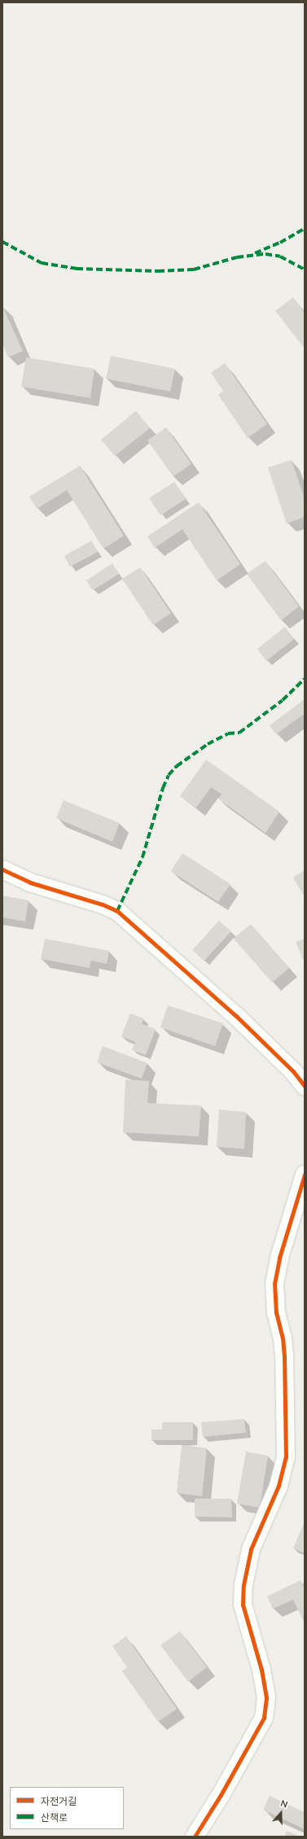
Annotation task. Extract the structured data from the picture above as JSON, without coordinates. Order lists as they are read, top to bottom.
{
  "legend": ["자전거길", "산책로"],
  "north": "top"
}
